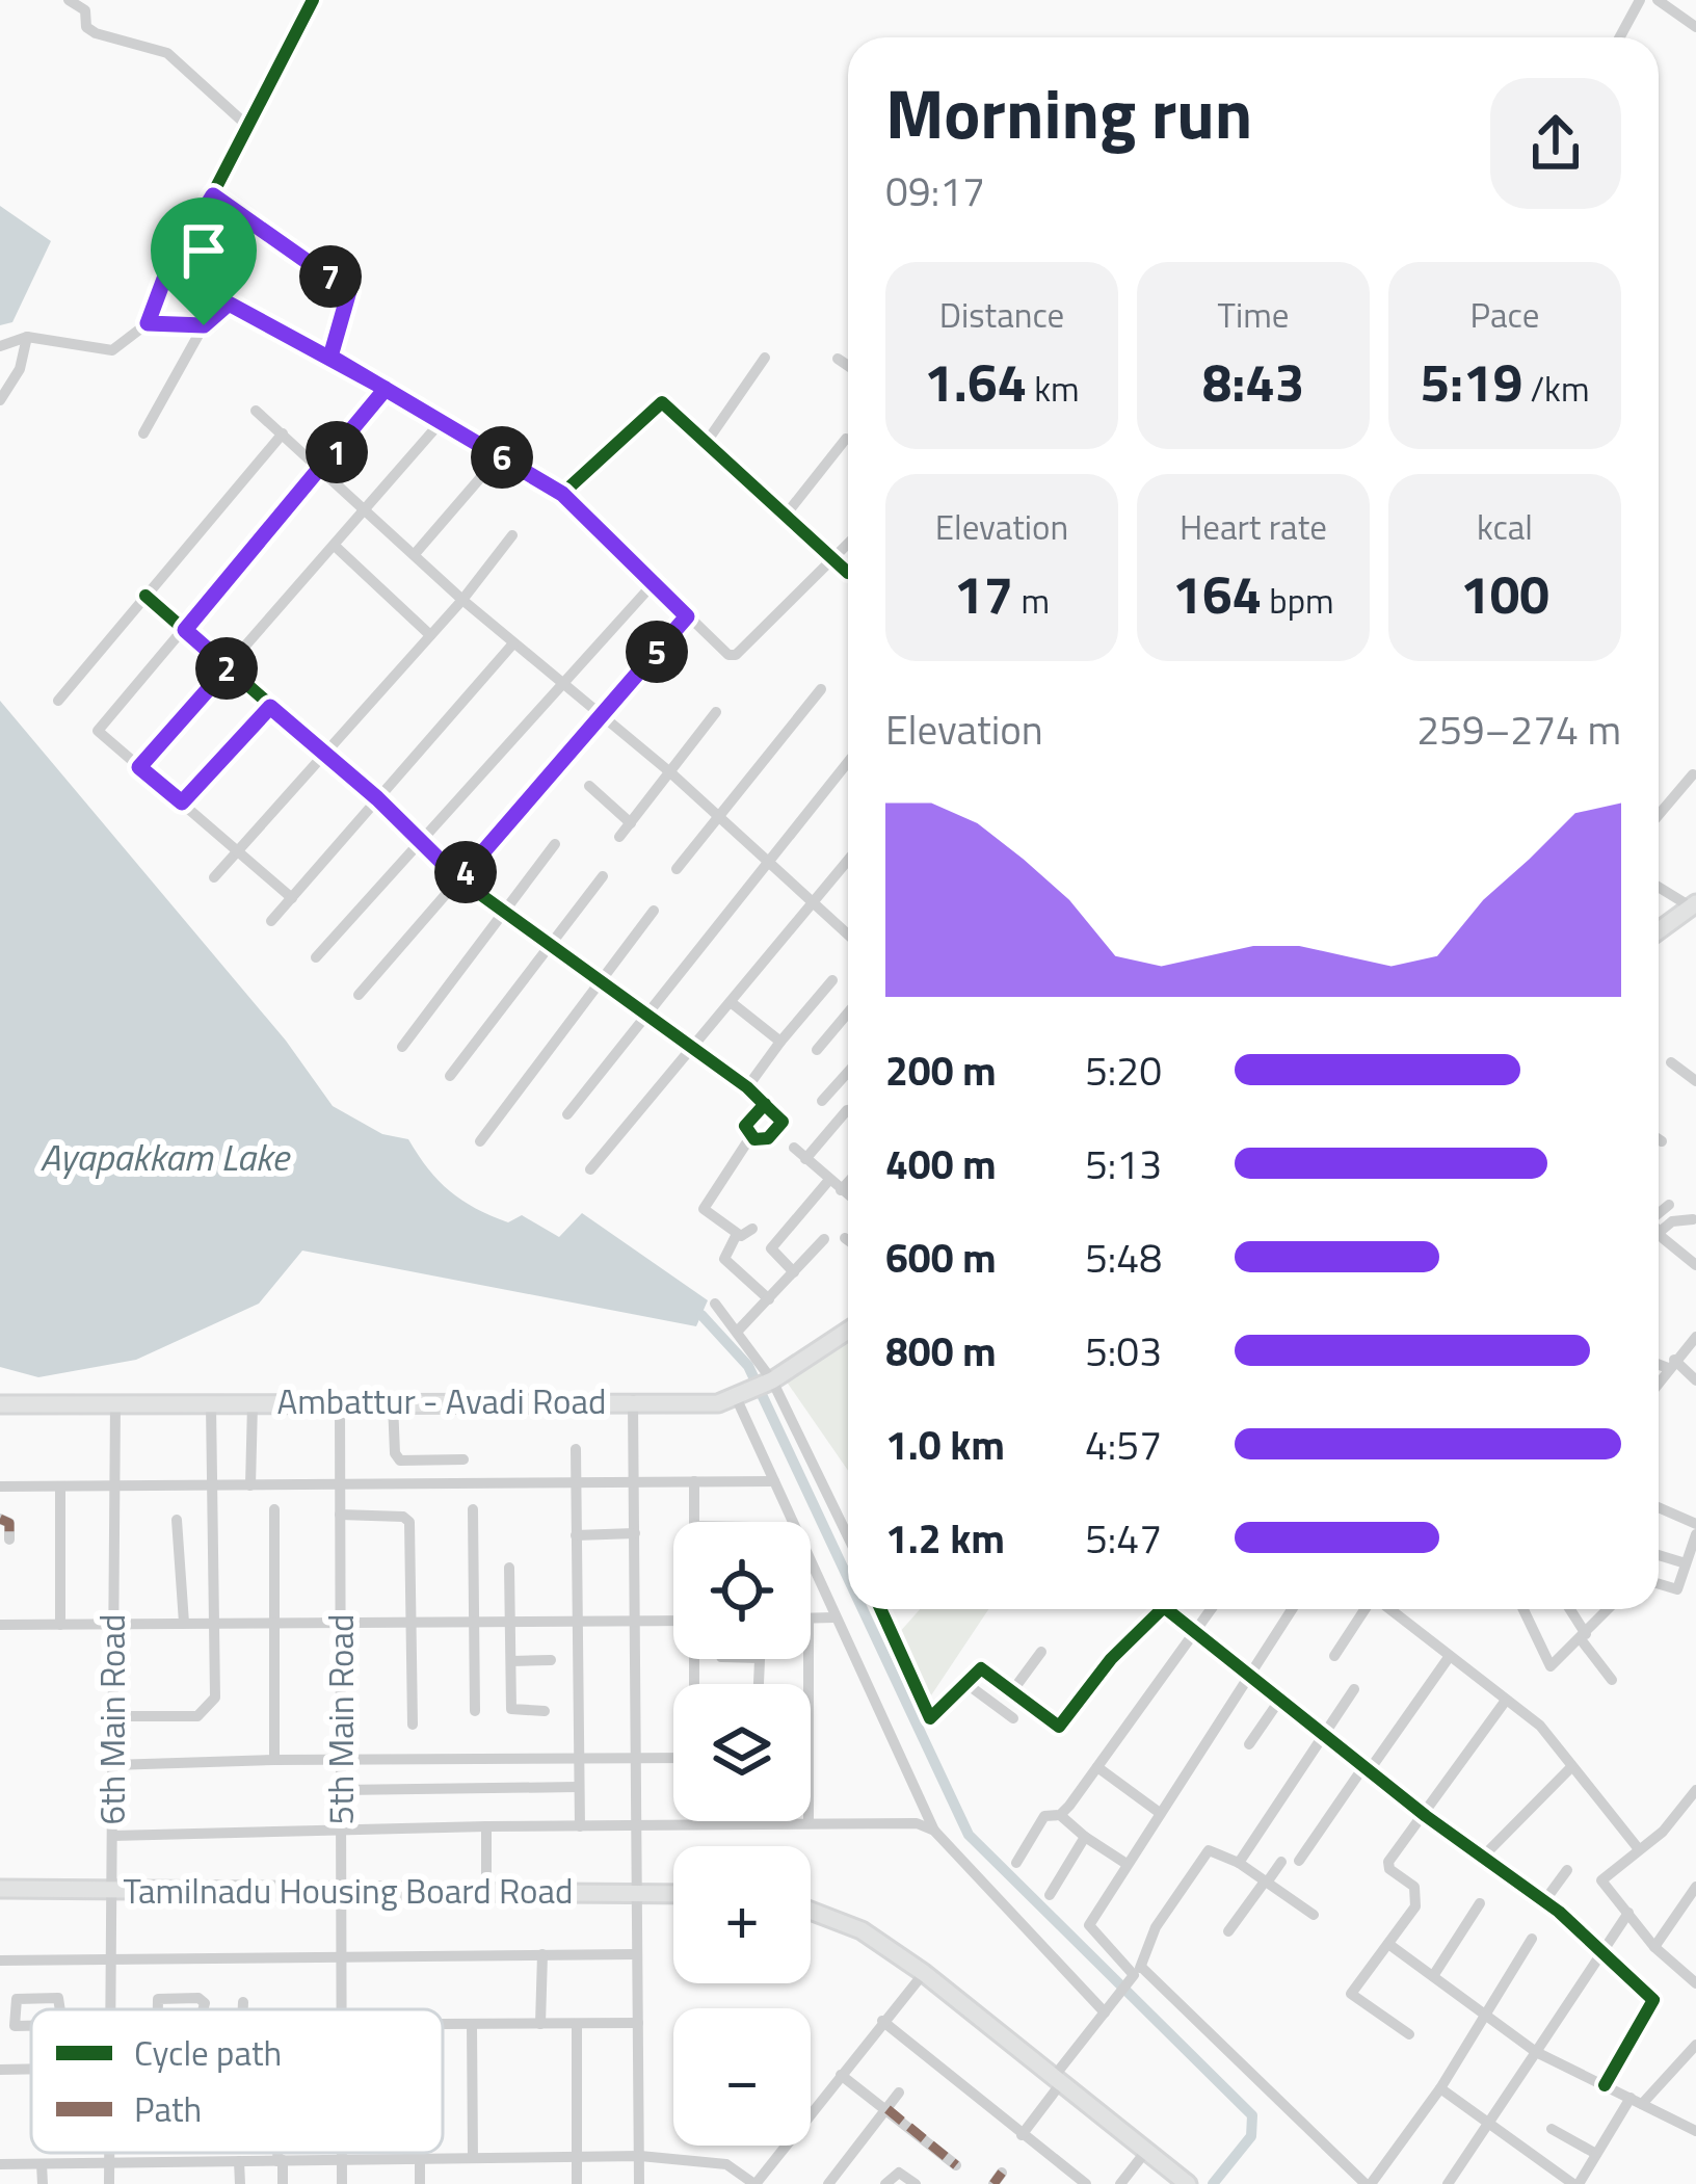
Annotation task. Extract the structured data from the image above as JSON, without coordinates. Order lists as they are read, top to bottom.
{
  "streets": {
    "street": [
      "Ambattur - Avadi Road",
      "6th Main Road",
      "5th Main Road",
      "Tamilnadu Housing Board Road"
    ]
  },
  "crossings": [
    ["Ambattur - Avadi Road", "6th Main Road"],
    ["Ambattur - Avadi Road", "5th Main Road"],
    ["6th Main Road", "Tamilnadu Housing Board Road"],
    ["5th Main Road", "Tamilnadu Housing Board Road"]
  ],
  "water": ["Ayapakkam Lake"],
  "legend": ["Cycle path", "Path"],
  "page": {
    "heading": ["Morning run", "09:17"],
    "pins": [
      "7",
      "1",
      "6",
      "5",
      "2",
      "4"
    ],
    "stats": [
      ["Distance", "1.64 km"],
      ["Time", "8:43"],
      ["Pace", "5:19 /km"],
      ["Elevation", "17 m"],
      ["Heart rate", "164 bpm"],
      ["kcal", "100"]
    ],
    "chart": ["Elevation", "259–274 m"],
    "list": [
      {
        "name": "200 m",
        "note": "5:20"
      },
      {
        "name": "400 m",
        "note": "5:13"
      },
      {
        "name": "600 m",
        "note": "5:48"
      },
      {
        "name": "800 m",
        "note": "5:03"
      },
      {
        "name": "1.0 km",
        "note": "4:57"
      },
      {
        "name": "1.2 km",
        "note": "5:47"
      }
    ],
    "map_buttons": ["+", "−"]
  }
}
